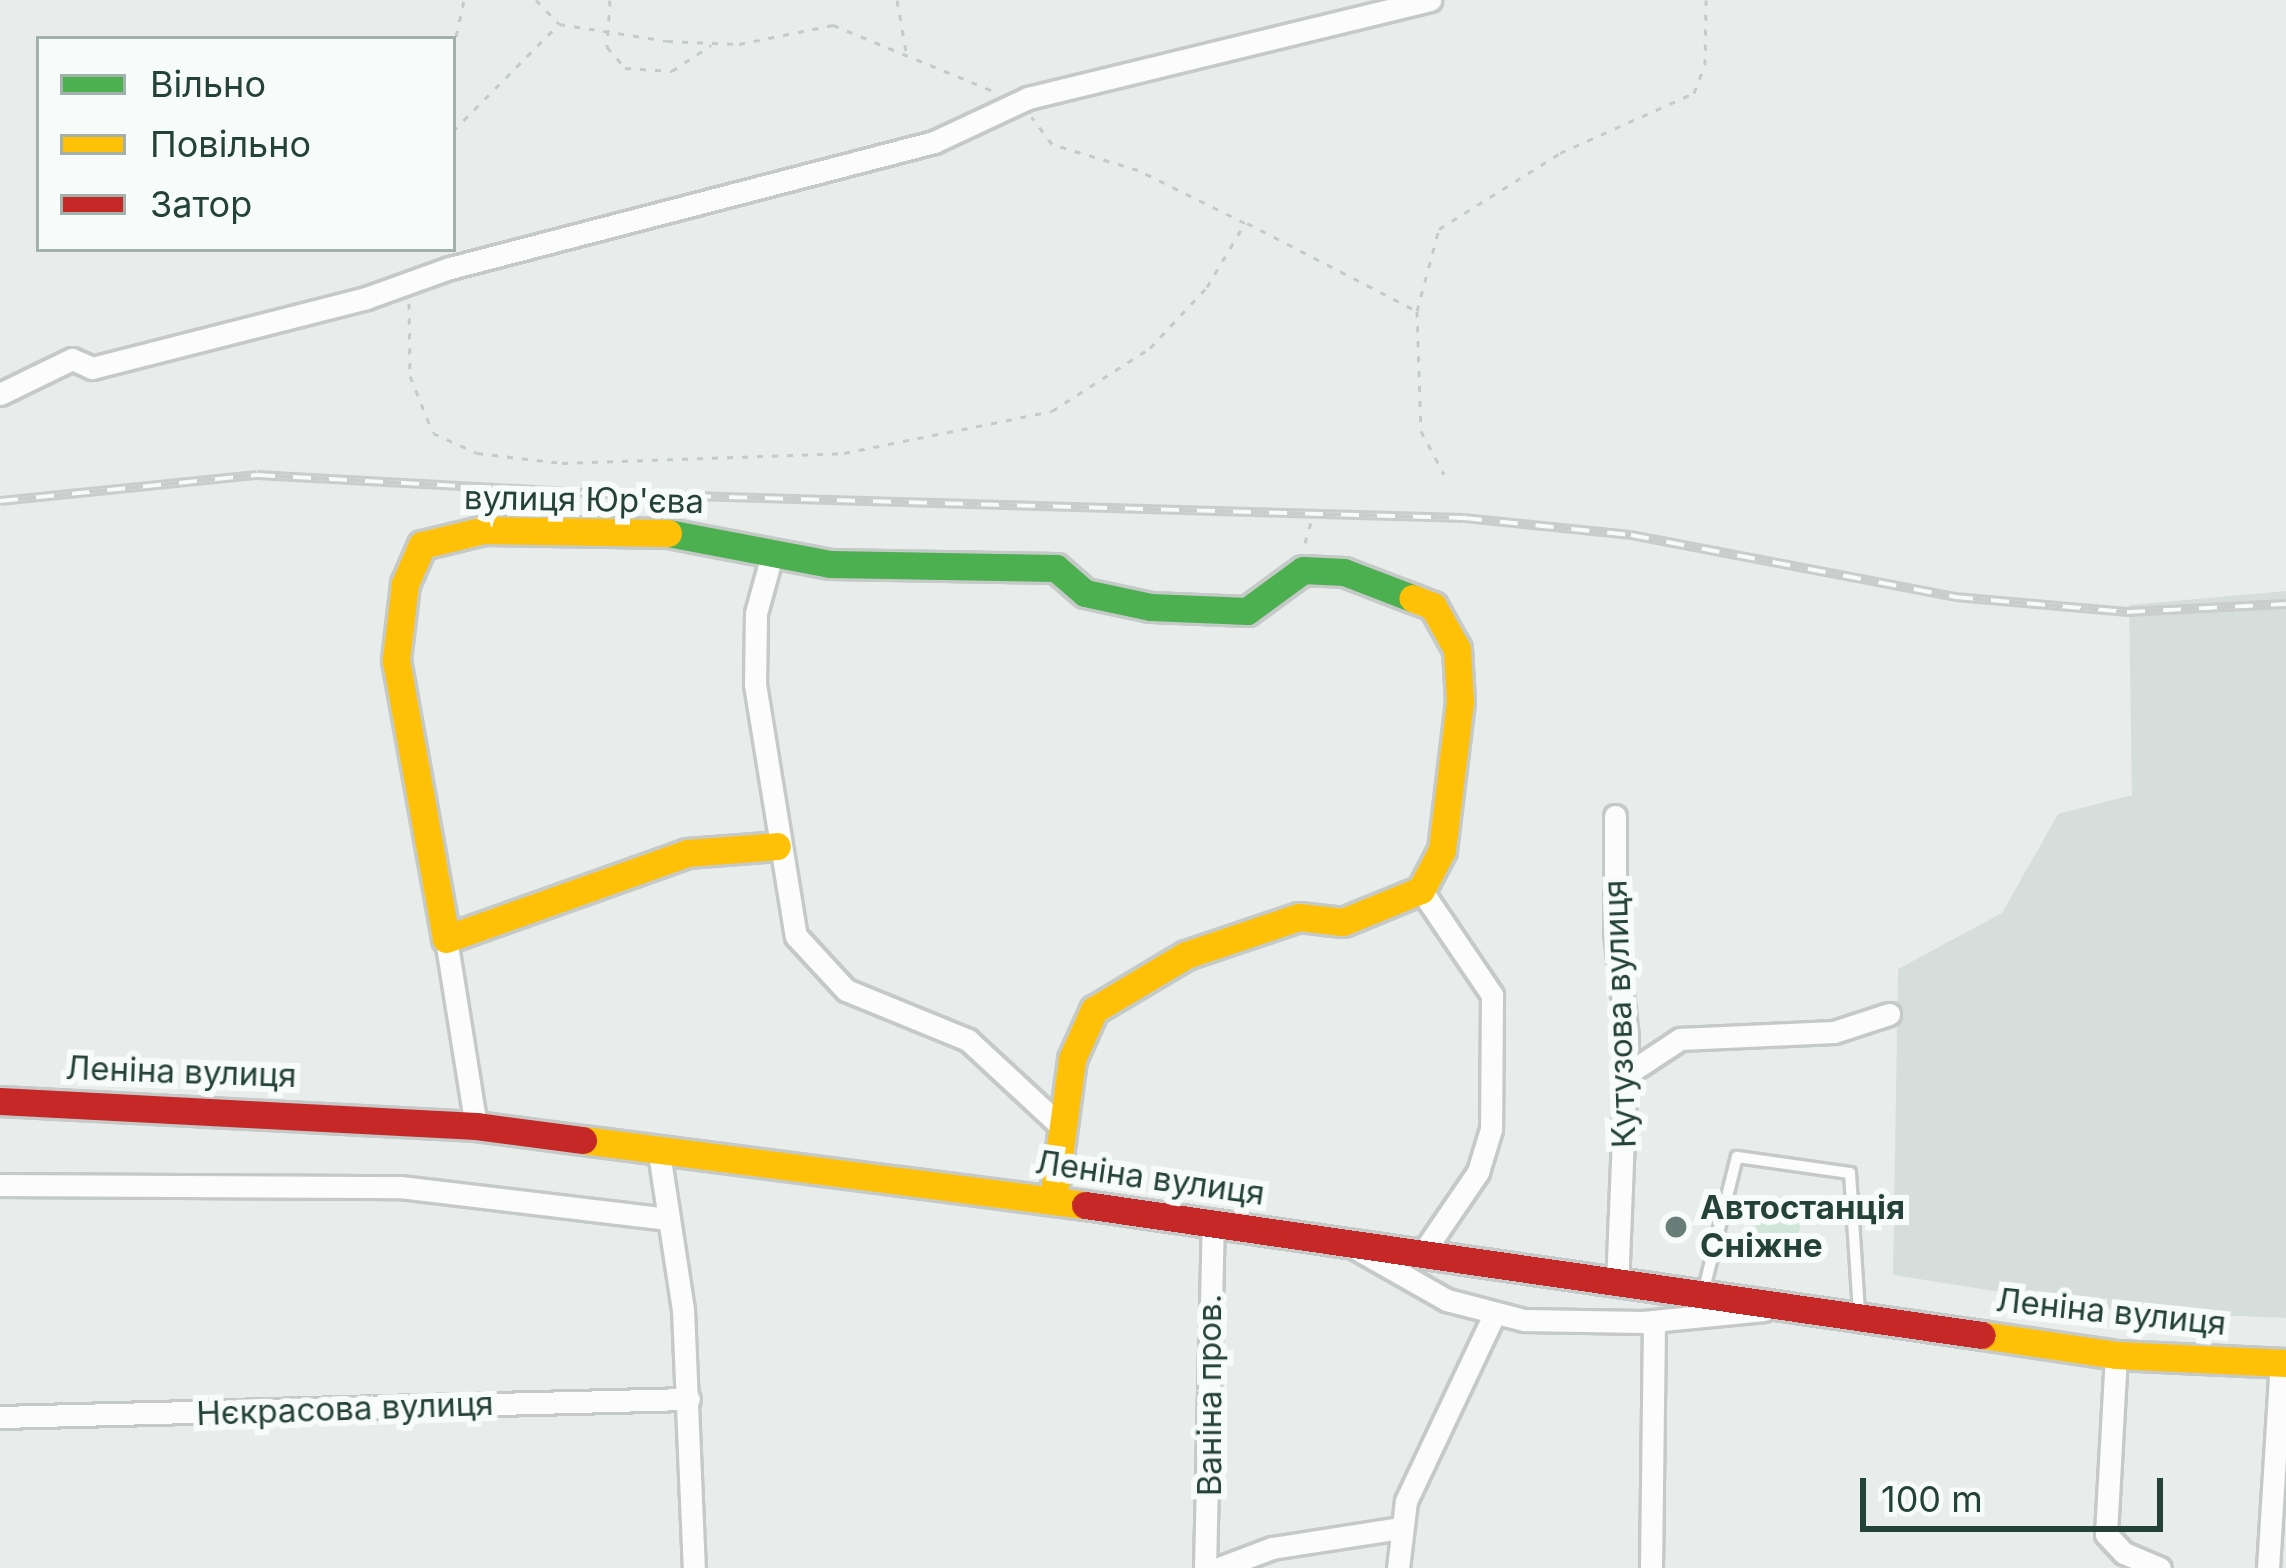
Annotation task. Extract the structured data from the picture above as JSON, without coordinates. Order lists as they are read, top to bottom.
{
  "streets": {
    "street": [
      "вулиця Юр'єва",
      "Кутузова вулиця",
      "Леніна вулиця",
      "Ваніна пров.",
      "Нєкрасова вулиця"
    ]
  },
  "crossings": [
    ["Кутузова вулиця", "Леніна вулиця"],
    ["Леніна вулиця", "Ваніна пров."]
  ],
  "places": ["Автостанція Сніжне"],
  "legend": ["Вільно", "Повільно", "Затор"],
  "scale_bar": "100 m"
}
